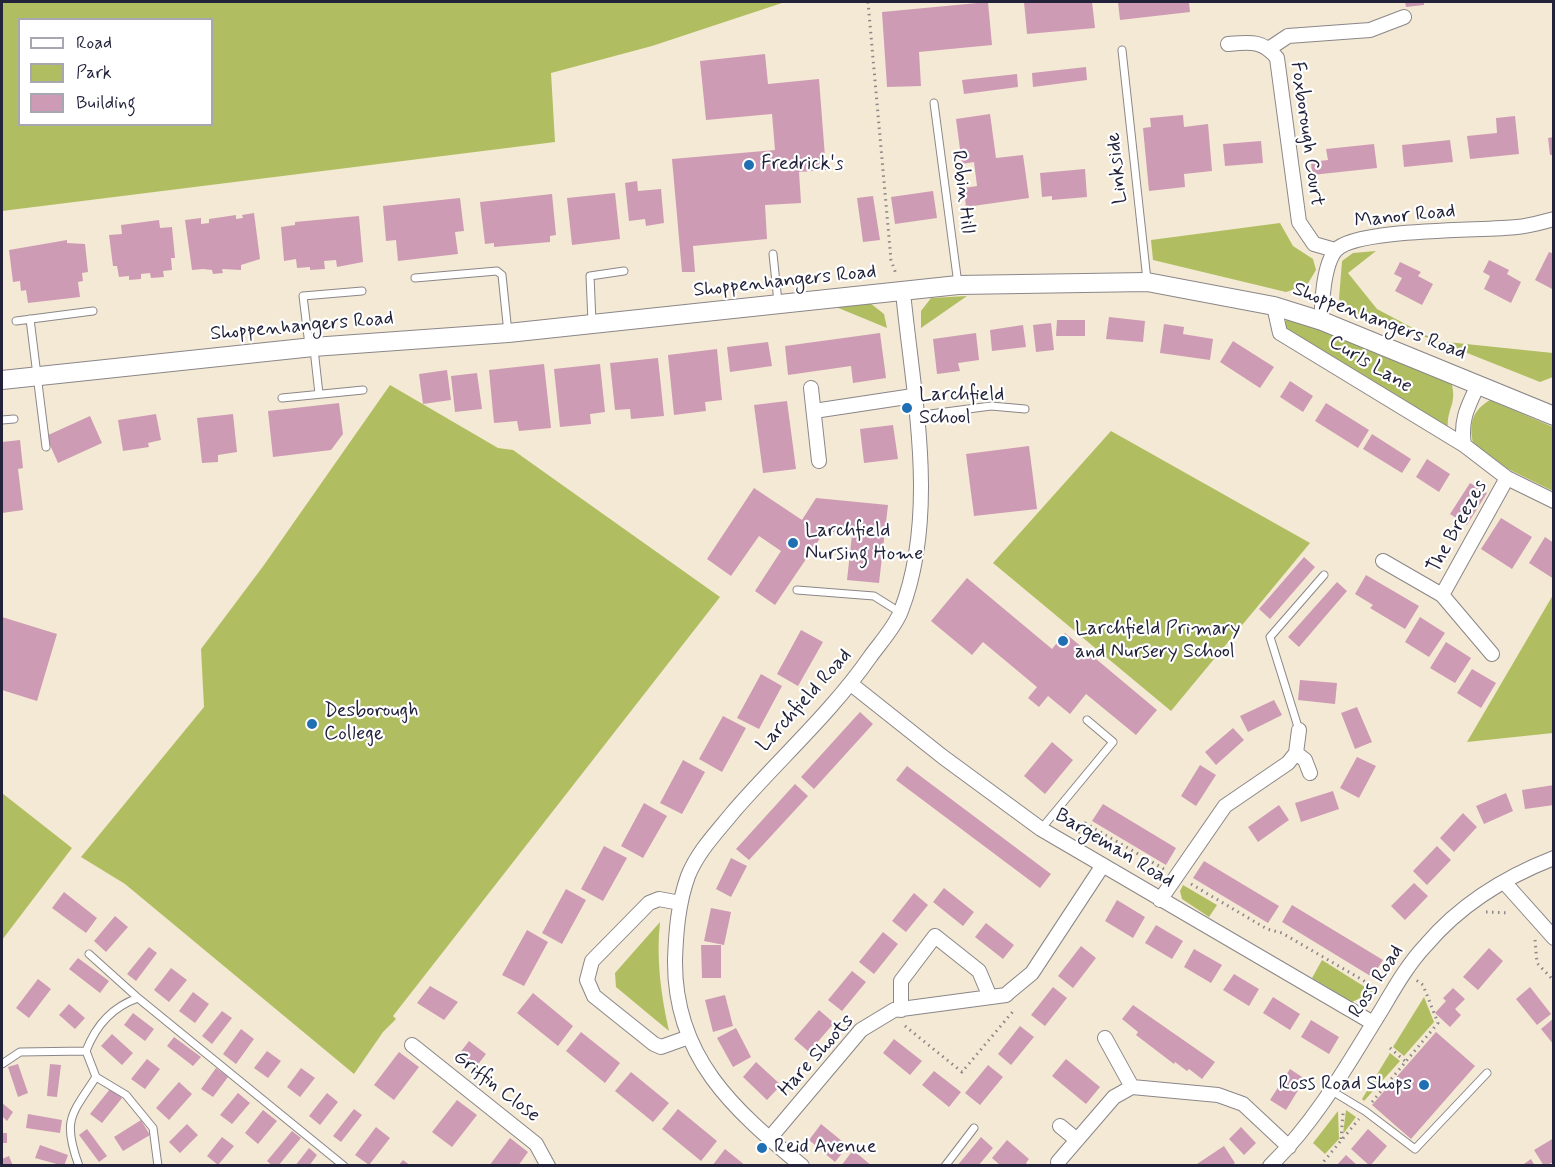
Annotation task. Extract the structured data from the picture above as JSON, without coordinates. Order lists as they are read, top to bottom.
{
  "streets": {
    "street": [
      "Foxborough Court",
      "Manor Road",
      "Shoppenhangers Road",
      "Curls Lane",
      "The Breezes",
      "Larchfield Road",
      "Bargeman Road",
      "Ross Road",
      "Hare Shoots",
      "Griffin Close"
    ],
    "lane": ["Linkside", "Robin Hill"]
  },
  "crossings": [
    ["Foxborough Court", "Manor Road"],
    ["Linkside", "Shoppenhangers Road"],
    ["Robin Hill", "Shoppenhangers Road"],
    ["Manor Road", "Shoppenhangers Road"],
    ["Shoppenhangers Road", "Curls Lane"],
    ["Shoppenhangers Road", "Larchfield Road"],
    ["Curls Lane", "The Breezes"],
    ["Larchfield Road", "Bargeman Road"],
    ["Larchfield Road", "Hare Shoots"],
    ["Bargeman Road", "Ross Road"],
    ["Bargeman Road", "Hare Shoots"]
  ],
  "places": [
    "Fredrick's",
    "Larchfield School",
    "Larchfield Nursing Home",
    "Larchfield Primary and Nursery School",
    "Desborough College",
    "Ross Road Shops",
    "Reid Avenue"
  ],
  "legend": ["Road", "Park", "Building"]
}
